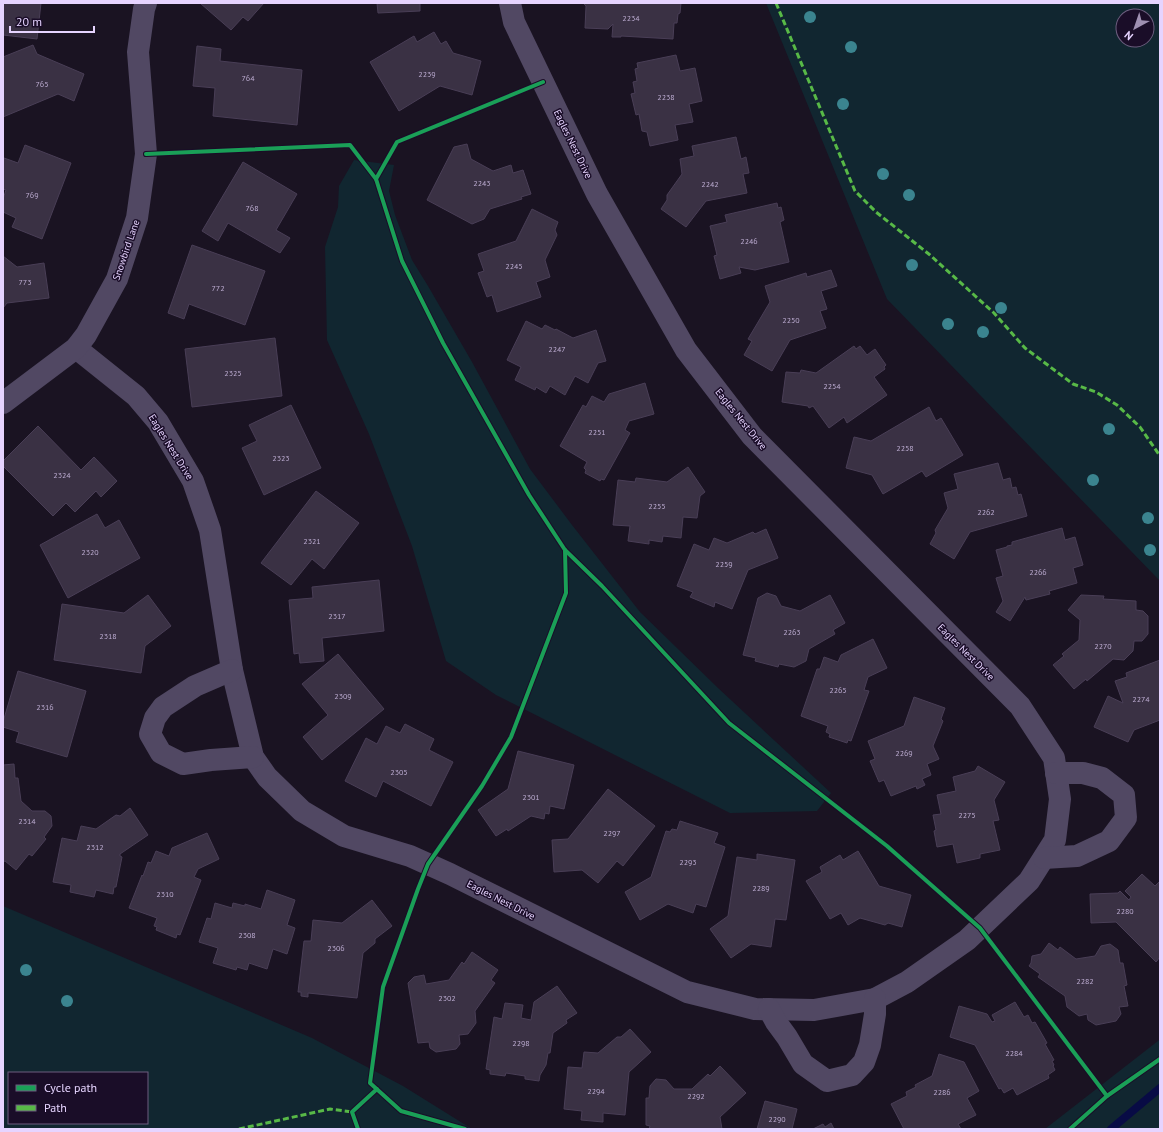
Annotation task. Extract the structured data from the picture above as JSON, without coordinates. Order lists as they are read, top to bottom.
{
  "streets": {
    "street": ["Eagles Nest Drive", "Snowbird Lane"]
  },
  "crossings": [
    ["Eagles Nest Drive", "Snowbird Lane"]
  ],
  "house_numbers": [
    "2234",
    "2239",
    "764",
    "765",
    "2238",
    "2243",
    "2242",
    "769",
    "768",
    "2246",
    "2245",
    "773",
    "772",
    "2250",
    "2247",
    "2325",
    "2254",
    "2251",
    "2258",
    "2323",
    "2324",
    "2255",
    "2262",
    "2321",
    "2320",
    "2259",
    "2266",
    "2317",
    "2263",
    "2318",
    "2270",
    "2265",
    "2309",
    "2274",
    "2316",
    "2269",
    "2305",
    "2301",
    "2275",
    "2314",
    "2297",
    "2312",
    "2293",
    "2289",
    "2310",
    "2280",
    "2308",
    "2306",
    "2282",
    "2302",
    "2298",
    "2284",
    "2294",
    "2286",
    "2292",
    "2290"
  ],
  "legend": ["Cycle path", "Path"],
  "scale_bar": "20 m",
  "north": "bottom left"
}
